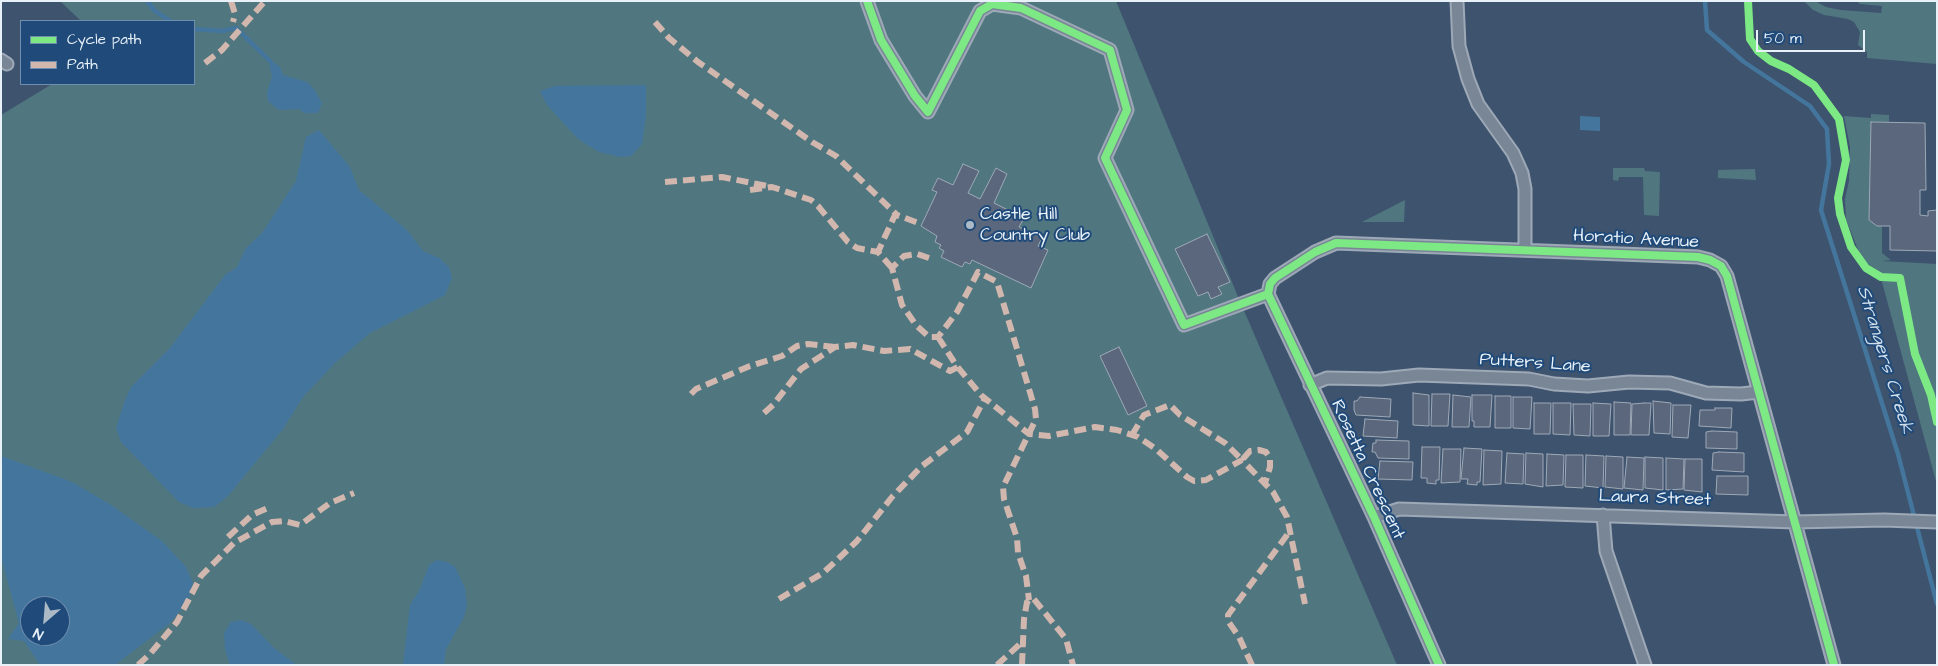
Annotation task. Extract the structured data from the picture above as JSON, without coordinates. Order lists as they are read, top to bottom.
{
  "streets": {
    "street": [
      "Horatio Avenue",
      "Putters Lane",
      "Rosetta Crescent",
      "Laura Street"
    ]
  },
  "crossings": [
    ["Horatio Avenue", "Putters Lane"],
    ["Horatio Avenue", "Rosetta Crescent"],
    ["Horatio Avenue", "Laura Street"],
    ["Putters Lane", "Rosetta Crescent"],
    ["Rosetta Crescent", "Laura Street"]
  ],
  "water": ["Strangers Creek"],
  "places": ["Castle Hill Country Club"],
  "legend": ["Cycle path", "Path"],
  "scale_bar": "50 m",
  "north": "bottom left"
}
